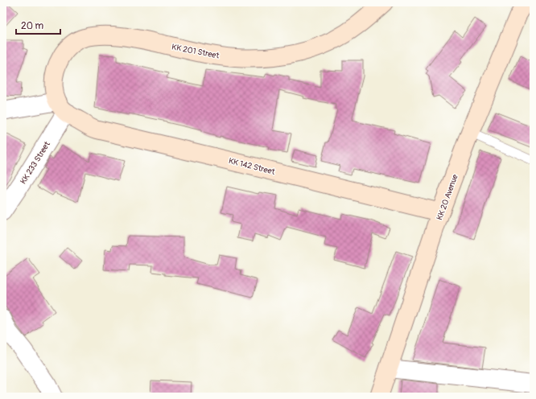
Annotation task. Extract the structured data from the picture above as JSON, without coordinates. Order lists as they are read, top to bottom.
{
  "streets": {
    "main road": ["KK 201 Street", "KK 142 Street", "KK 20 Avenue"],
    "street": ["KK 233 Street"]
  },
  "crossings": [
    ["KK 201 Street", "KK 233 Street"],
    ["KK 201 Street", "KK 142 Street"],
    ["KK 233 Street", "KK 142 Street"],
    ["KK 142 Street", "KK 20 Avenue"]
  ],
  "scale_bar": "20 m"
}
